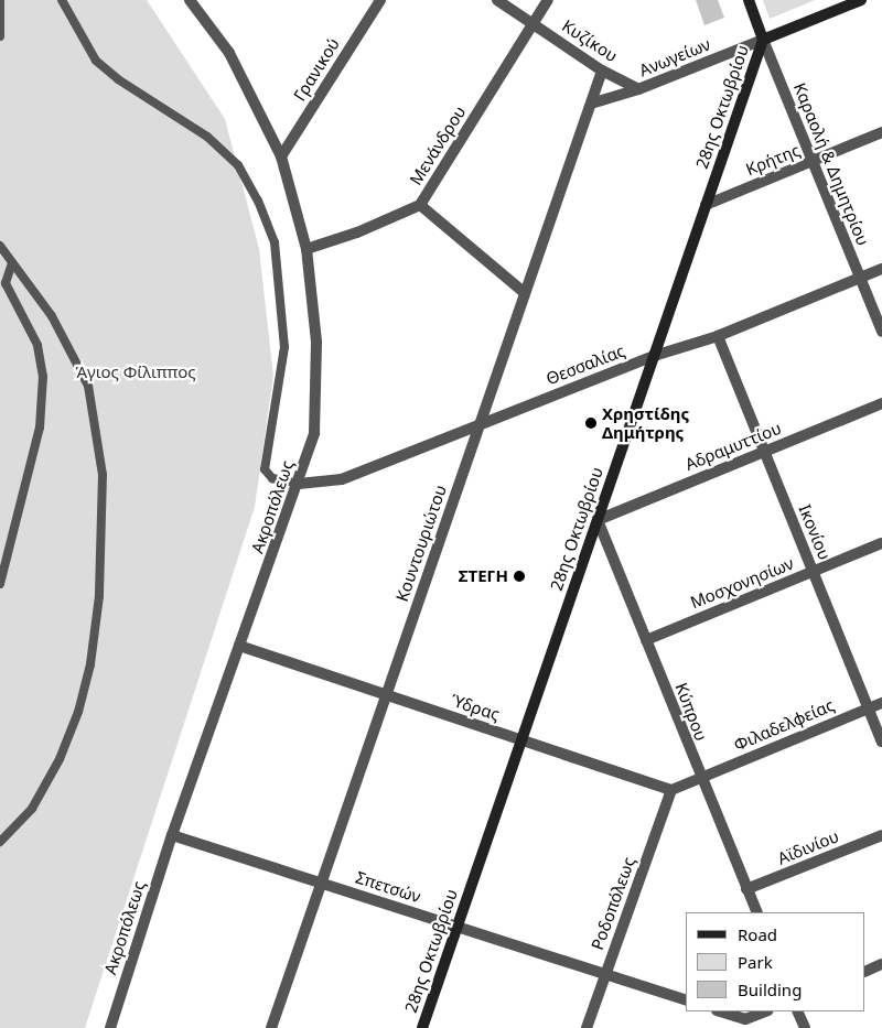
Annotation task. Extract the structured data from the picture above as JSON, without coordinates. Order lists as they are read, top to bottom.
{
  "streets": {
    "main road": ["Ανωγείων", "28ης Οκτωβρίου"],
    "street": [
      "Κυζίκου",
      "Γρανικού",
      "Μενάνδρου",
      "Κρήτης",
      "Καραολή & Δημητρίου",
      "Θεσσαλίας",
      "Αδραμυττίου",
      "Ακροπόλεως",
      "Ικονίου",
      "Κουντουριώτου",
      "Μοσχονησίων",
      "Ύδρας",
      "Κύπρου",
      "Φιλαδελφείας",
      "Αϊδινίου",
      "Σπετσών",
      "Ροδοπόλεως"
    ]
  },
  "crossings": [
    ["Κυζίκου", "Ανωγείων"],
    ["Κυζίκου", "Μενάνδρου"],
    ["Κυζίκου", "Κουντουριώτου"],
    ["Ανωγείων", "28ης Οκτωβρίου"],
    ["Ανωγείων", "Καραολή & Δημητρίου"],
    ["Ανωγείων", "Κουντουριώτου"],
    ["Γρανικού", "Ακροπόλεως"],
    ["28ης Οκτωβρίου", "Κρήτης"],
    ["28ης Οκτωβρίου", "Καραολή & Δημητρίου"],
    ["28ης Οκτωβρίου", "Θεσσαλίας"],
    ["28ης Οκτωβρίου", "Αδραμυττίου"],
    ["28ης Οκτωβρίου", "Ύδρας"],
    ["28ης Οκτωβρίου", "Κύπρου"],
    ["28ης Οκτωβρίου", "Σπετσών"],
    ["Μενάνδρου", "Ακροπόλεως"],
    ["Κρήτης", "Καραολή & Δημητρίου"],
    ["Καραολή & Δημητρίου", "Θεσσαλίας"],
    ["Θεσσαλίας", "Ακροπόλεως"],
    ["Θεσσαλίας", "Ικονίου"],
    ["Θεσσαλίας", "Κουντουριώτου"],
    ["Αδραμυττίου", "Ικονίου"],
    ["Αδραμυττίου", "Κύπρου"],
    ["Ακροπόλεως", "Ύδρας"],
    ["Ακροπόλεως", "Σπετσών"],
    ["Ικονίου", "Μοσχονησίων"],
    ["Ικονίου", "Φιλαδελφείας"],
    ["Κουντουριώτου", "Ύδρας"],
    ["Κουντουριώτου", "Σπετσών"],
    ["Μοσχονησίων", "Κύπρου"],
    ["Ύδρας", "Ροδοπόλεως"],
    ["Κύπρου", "Φιλαδελφείας"],
    ["Κύπρου", "Αϊδινίου"],
    ["Σπετσών", "Ροδοπόλεως"]
  ],
  "parks": ["Άγιος Φίλιππος"],
  "places": ["Χρηστίδης Δημήτρης", "ΣΤΕΓΗ"],
  "legend": ["Road", "Park", "Building"]
}
